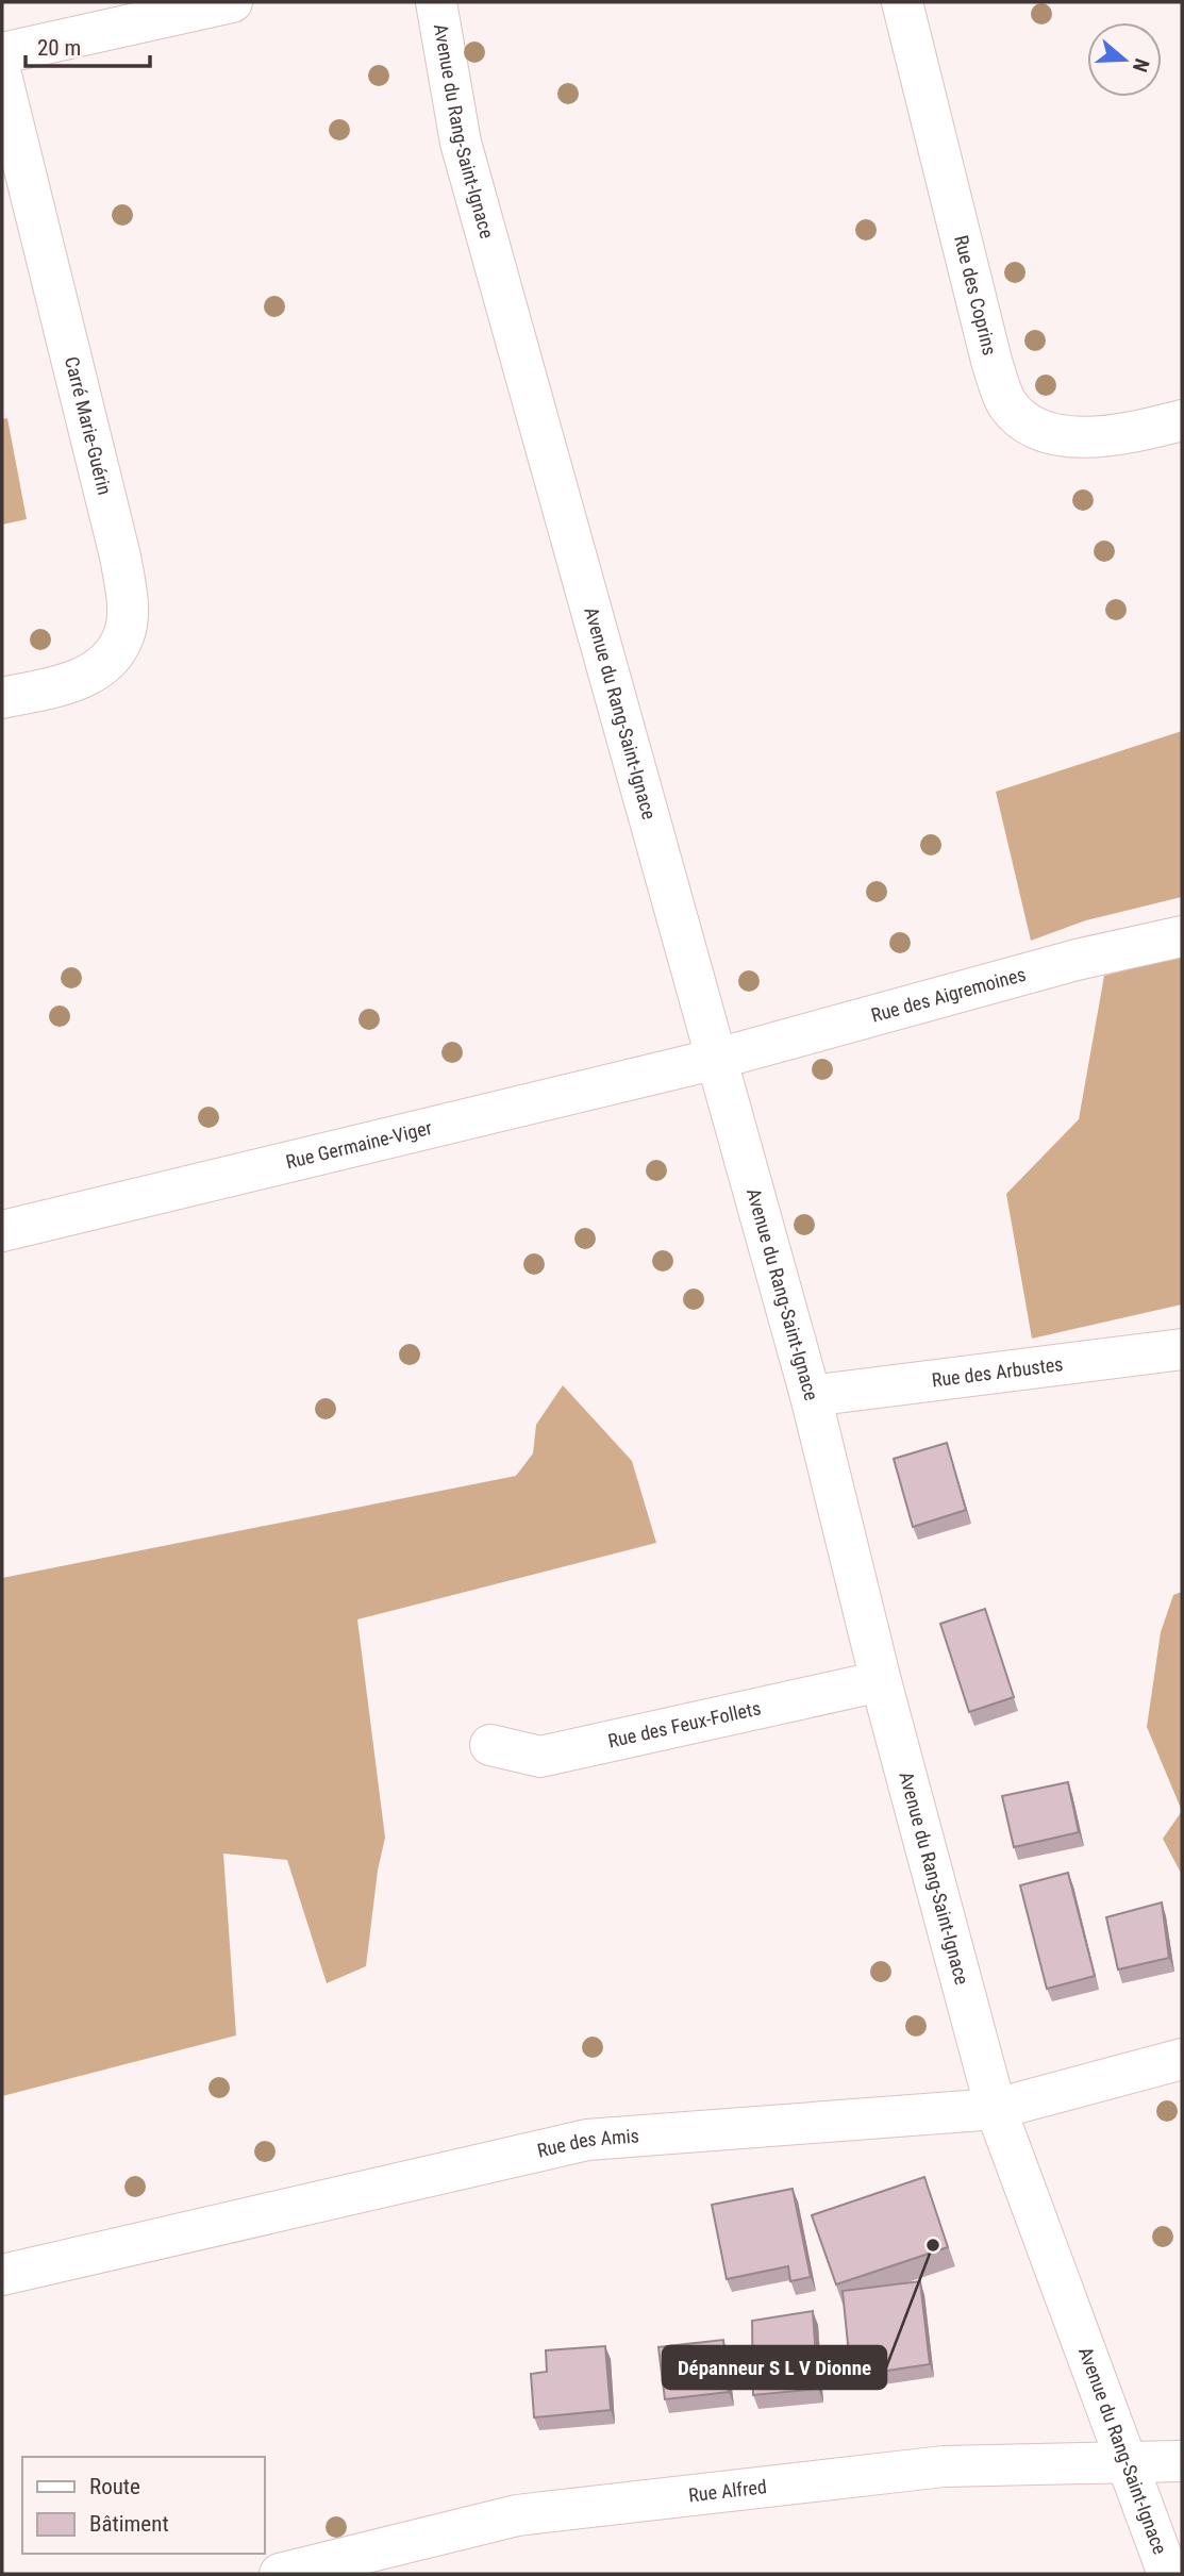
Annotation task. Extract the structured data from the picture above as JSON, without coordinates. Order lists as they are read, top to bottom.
{
  "streets": {
    "street": [
      "Avenue du Rang-Saint-Ignace",
      "Rue des Coprins",
      "Carré Marie-Guérin",
      "Rue des Aigremoines",
      "Rue Germaine-Viger",
      "Rue des Arbustes",
      "Rue des Feux-Follets",
      "Rue des Amis",
      "Rue Alfred"
    ]
  },
  "crossings": [
    ["Avenue du Rang-Saint-Ignace", "Rue des Aigremoines"],
    ["Avenue du Rang-Saint-Ignace", "Rue Germaine-Viger"],
    ["Avenue du Rang-Saint-Ignace", "Rue des Arbustes"],
    ["Avenue du Rang-Saint-Ignace", "Rue des Feux-Follets"],
    ["Avenue du Rang-Saint-Ignace", "Rue des Amis"],
    ["Avenue du Rang-Saint-Ignace", "Rue Alfred"],
    ["Rue des Aigremoines", "Rue Germaine-Viger"]
  ],
  "places": ["Dépanneur S L V Dionne"],
  "legend": ["Route", "Bâtiment"],
  "scale_bar": "20 m",
  "north": "right"
}
